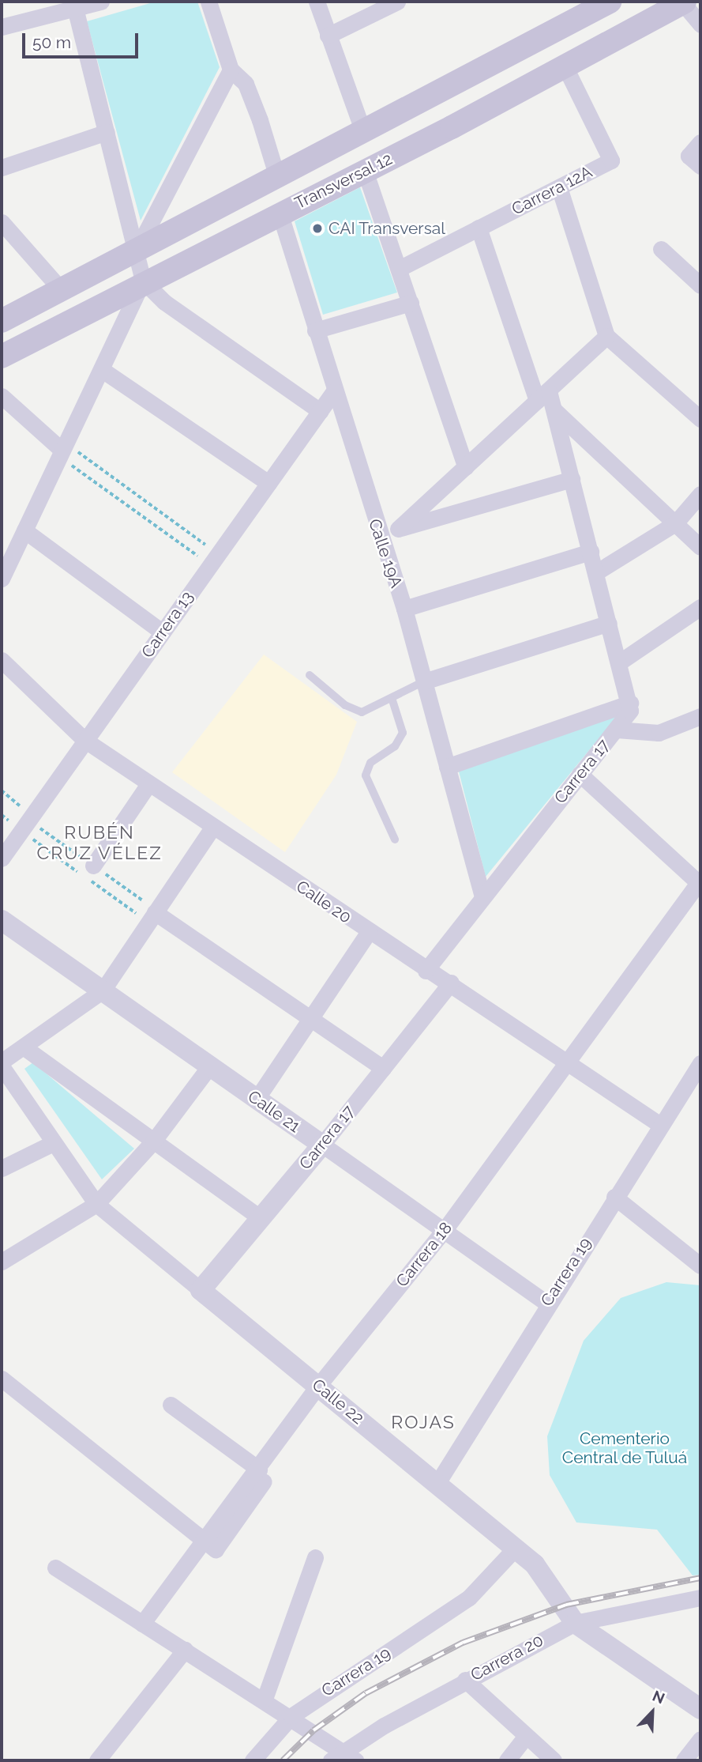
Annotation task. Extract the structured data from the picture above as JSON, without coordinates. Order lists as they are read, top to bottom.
{
  "streets": {
    "main road": ["Transversal 12"],
    "street": [
      "Carrera 12A",
      "Calle 19A",
      "Carrera 13",
      "Carrera 17",
      "Calle 20",
      "Calle 21",
      "Carrera 18",
      "Carrera 19",
      "Calle 22",
      "Carrera 20"
    ]
  },
  "crossings": [
    ["Transversal 12", "Carrera 12A"],
    ["Transversal 12", "Calle 19A"],
    ["Calle 19A", "Carrera 13"],
    ["Calle 19A", "Carrera 17"],
    ["Carrera 13", "Calle 20"],
    ["Carrera 17", "Calle 20"],
    ["Carrera 17", "Calle 21"],
    ["Carrera 17", "Calle 22"],
    ["Calle 20", "Carrera 18"],
    ["Calle 20", "Carrera 19"],
    ["Calle 21", "Carrera 18"],
    ["Calle 21", "Carrera 19"],
    ["Carrera 18", "Calle 22"],
    ["Carrera 19", "Calle 22"],
    ["Calle 22", "Carrera 20"]
  ],
  "districts": ["RUBÉN CRUZ VÉLEZ", "ROJAS"],
  "parks": ["Cementerio Central de Tuluá"],
  "places": ["CAI Transversal"],
  "scale_bar": "50 m",
  "north": "top right"
}
